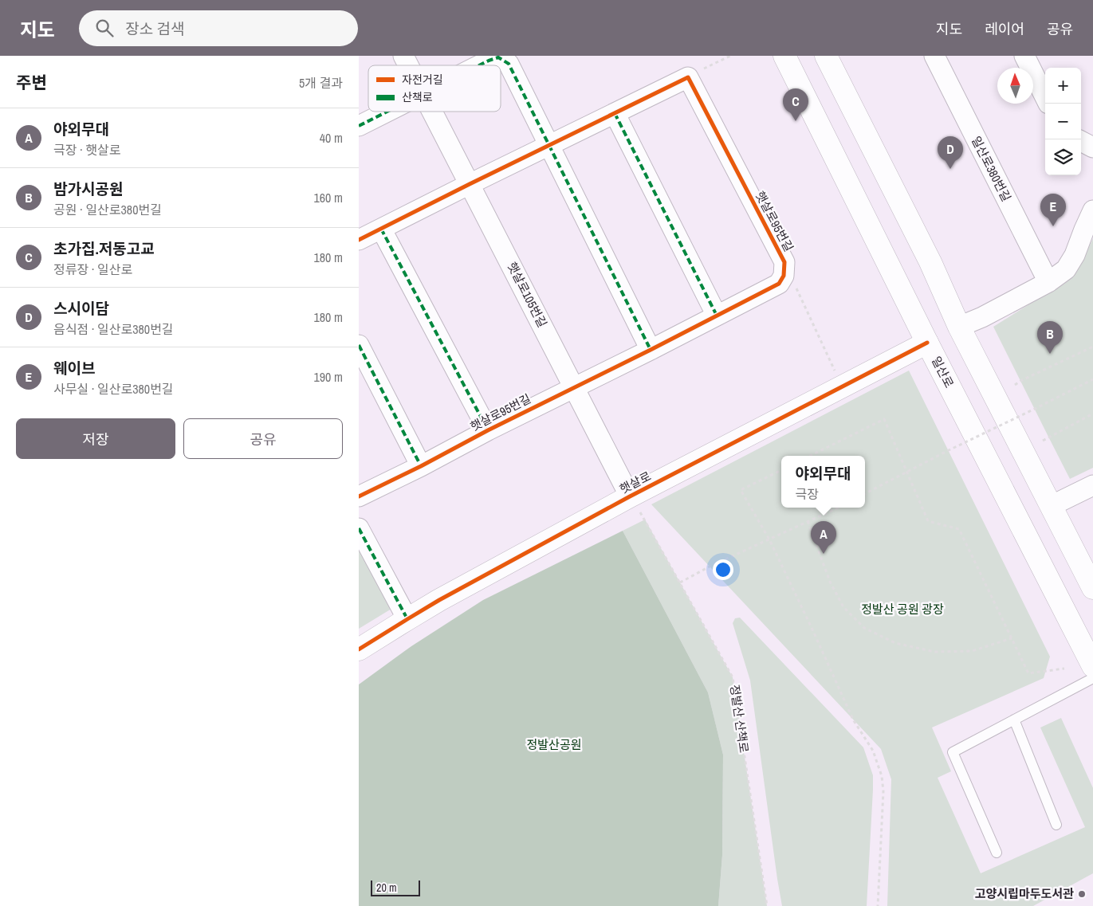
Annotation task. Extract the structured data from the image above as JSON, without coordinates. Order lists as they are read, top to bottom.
{
  "streets": {
    "main road": ["일산로", "햇살로"],
    "street": ["일산로380번길", "햇살로95번길", "햇살로105번길"],
    "path": ["정발산 산책로"]
  },
  "crossings": [
    ["햇살로95번길", "햇살로105번길"],
    ["햇살로105번길", "햇살로"],
    ["햇살로105번길", "정발산 산책로"],
    ["일산로", "햇살로"],
    ["햇살로", "정발산 산책로"]
  ],
  "parks": ["정발산 공원 광장", "정발산공원"],
  "places": ["고양시립마두도서관"],
  "legend": ["자전거길", "산책로"],
  "scale_bar": "20 m",
  "north": "top",
  "page": {
    "header": "지도",
    "search": "장소 검색",
    "nav": ["지도", "레이어", "공유"],
    "heading": ["주변", "5개 결과"],
    "map_buttons": ["+", "−"],
    "pins": [
      "C",
      "D",
      "E",
      "B",
      "A"
    ],
    "list": [
      {
        "mark": "A",
        "name": "야외무대",
        "note": "극장 · 햇살로",
        "value": "40 m"
      },
      {
        "mark": "B",
        "name": "밤가시공원",
        "note": "공원 · 일산로380번길",
        "value": "160 m"
      },
      {
        "mark": "C",
        "name": "초가집.저동고교",
        "note": "정류장 · 일산로",
        "value": "180 m"
      },
      {
        "mark": "D",
        "name": "스시이담",
        "note": "음식점 · 일산로380번길",
        "value": "180 m"
      },
      {
        "mark": "E",
        "name": "웨이브",
        "note": "사무실 · 일산로380번길",
        "value": "190 m"
      }
    ],
    "buttons": ["저장", "공유"],
    "popup": ["야외무대", "극장"],
    "scale": "20 m"
  }
}
